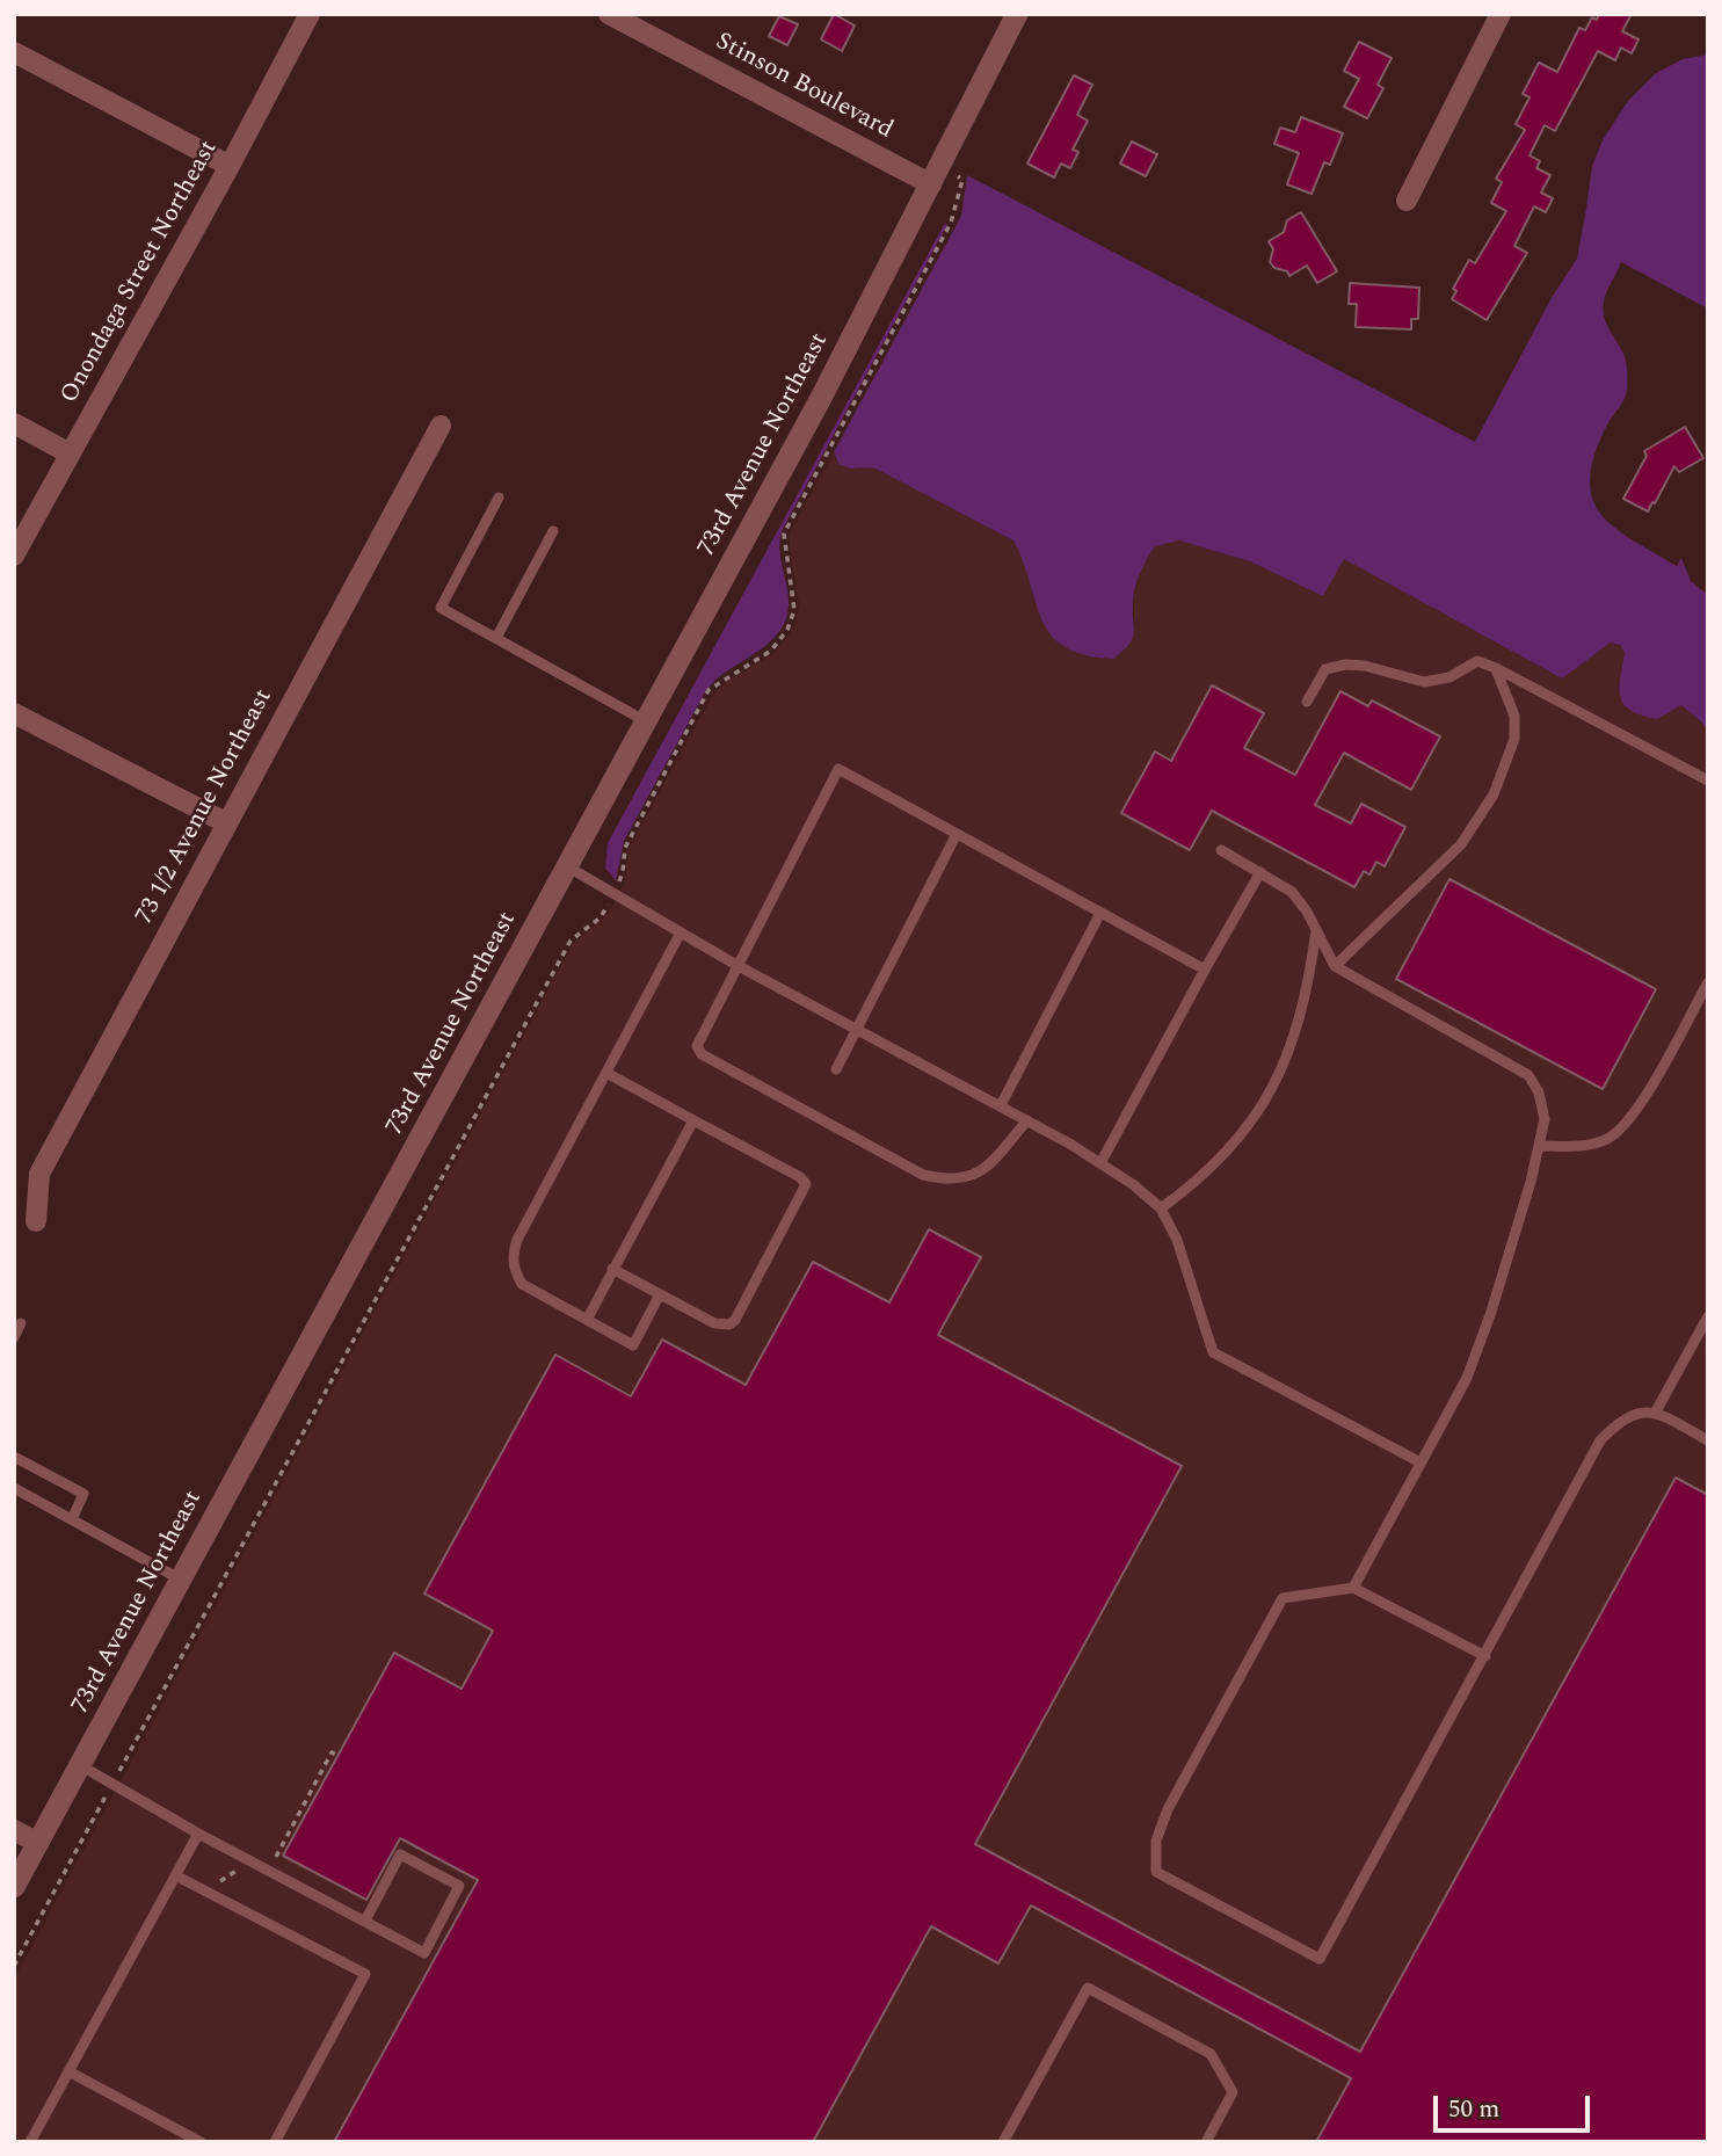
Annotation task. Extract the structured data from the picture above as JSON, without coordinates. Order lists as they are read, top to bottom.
{
  "streets": {
    "street": [
      "Stinson Boulevard",
      "Onondaga Street Northeast",
      "73rd Avenue Northeast",
      "73 1/2 Avenue Northeast"
    ]
  },
  "crossings": [
    ["Stinson Boulevard", "73rd Avenue Northeast"]
  ],
  "scale_bar": "50 m"
}
